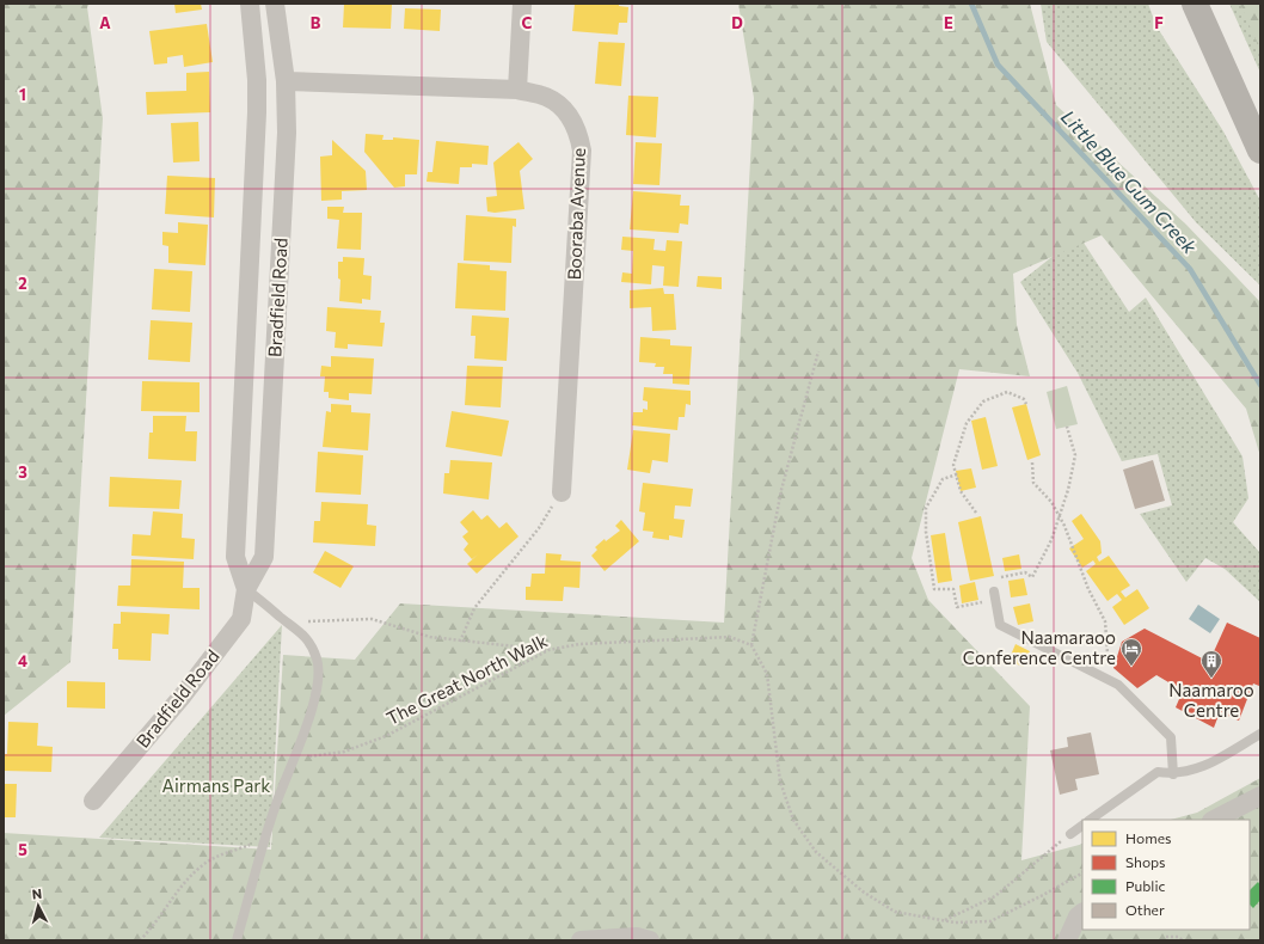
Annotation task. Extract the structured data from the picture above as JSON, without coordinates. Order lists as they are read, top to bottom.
{
  "streets": {
    "street": ["Booraba Avenue", "Bradfield Road"],
    "path": ["The Great North Walk"]
  },
  "crossings": [
    ["Booraba Avenue", "Bradfield Road"]
  ],
  "water": ["Little Blue Gum Creek"],
  "parks": ["Airmans Park"],
  "places": {
    "hotel": ["Naamaraoo Conference Centre"],
    "building": ["Naamaroo Centre"]
  },
  "legend": [
    "Homes",
    "Shops",
    "Public",
    "Other"
  ],
  "north": "top",
  "grid": {
    "columns": [
      "A",
      "B",
      "C",
      "D",
      "E",
      "F"
    ],
    "rows": [
      "1",
      "2",
      "3",
      "4",
      "5"
    ]
  }
}
